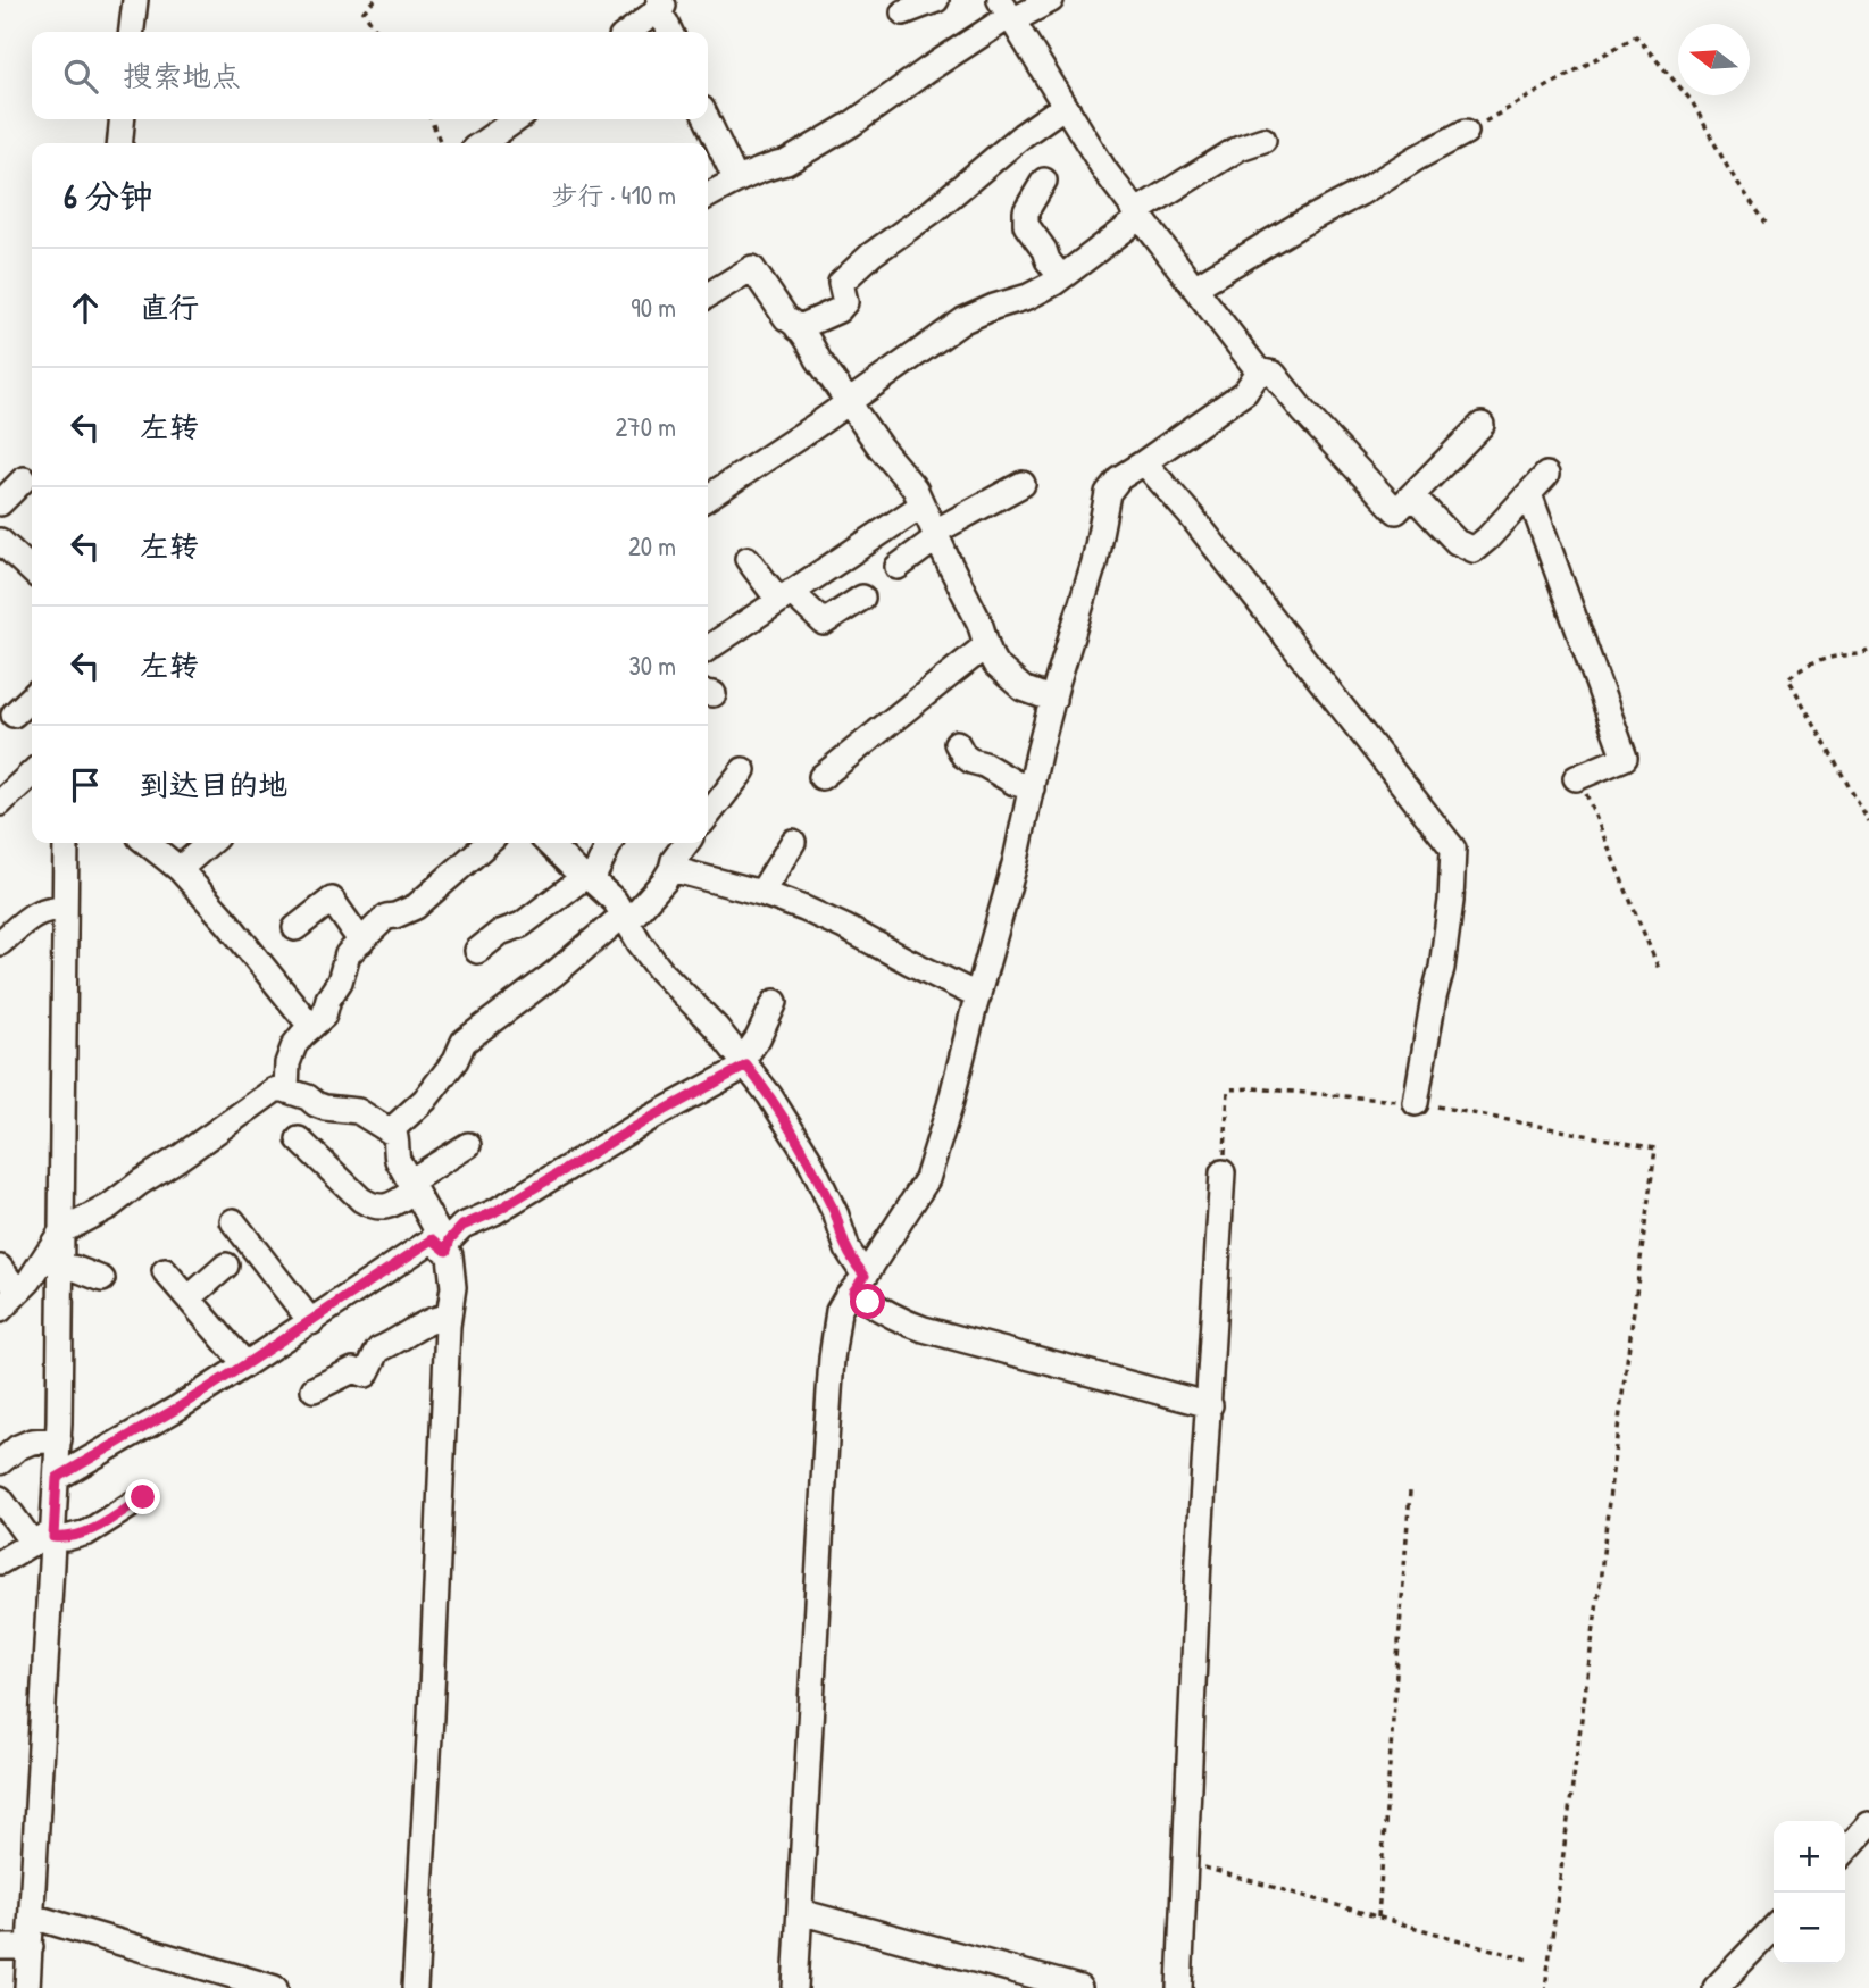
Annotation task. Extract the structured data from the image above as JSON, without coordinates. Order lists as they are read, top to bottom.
{
  "north": "left",
  "page": {
    "search": "搜索地点",
    "heading": ["6 分钟", "步行 · 410 m"],
    "list": [
      ["直行", "90 m"],
      ["左转", "270 m"],
      ["左转", "20 m"],
      ["左转", "30 m"],
      "到达目的地"
    ],
    "map_buttons": ["+", "−"]
  }
}
